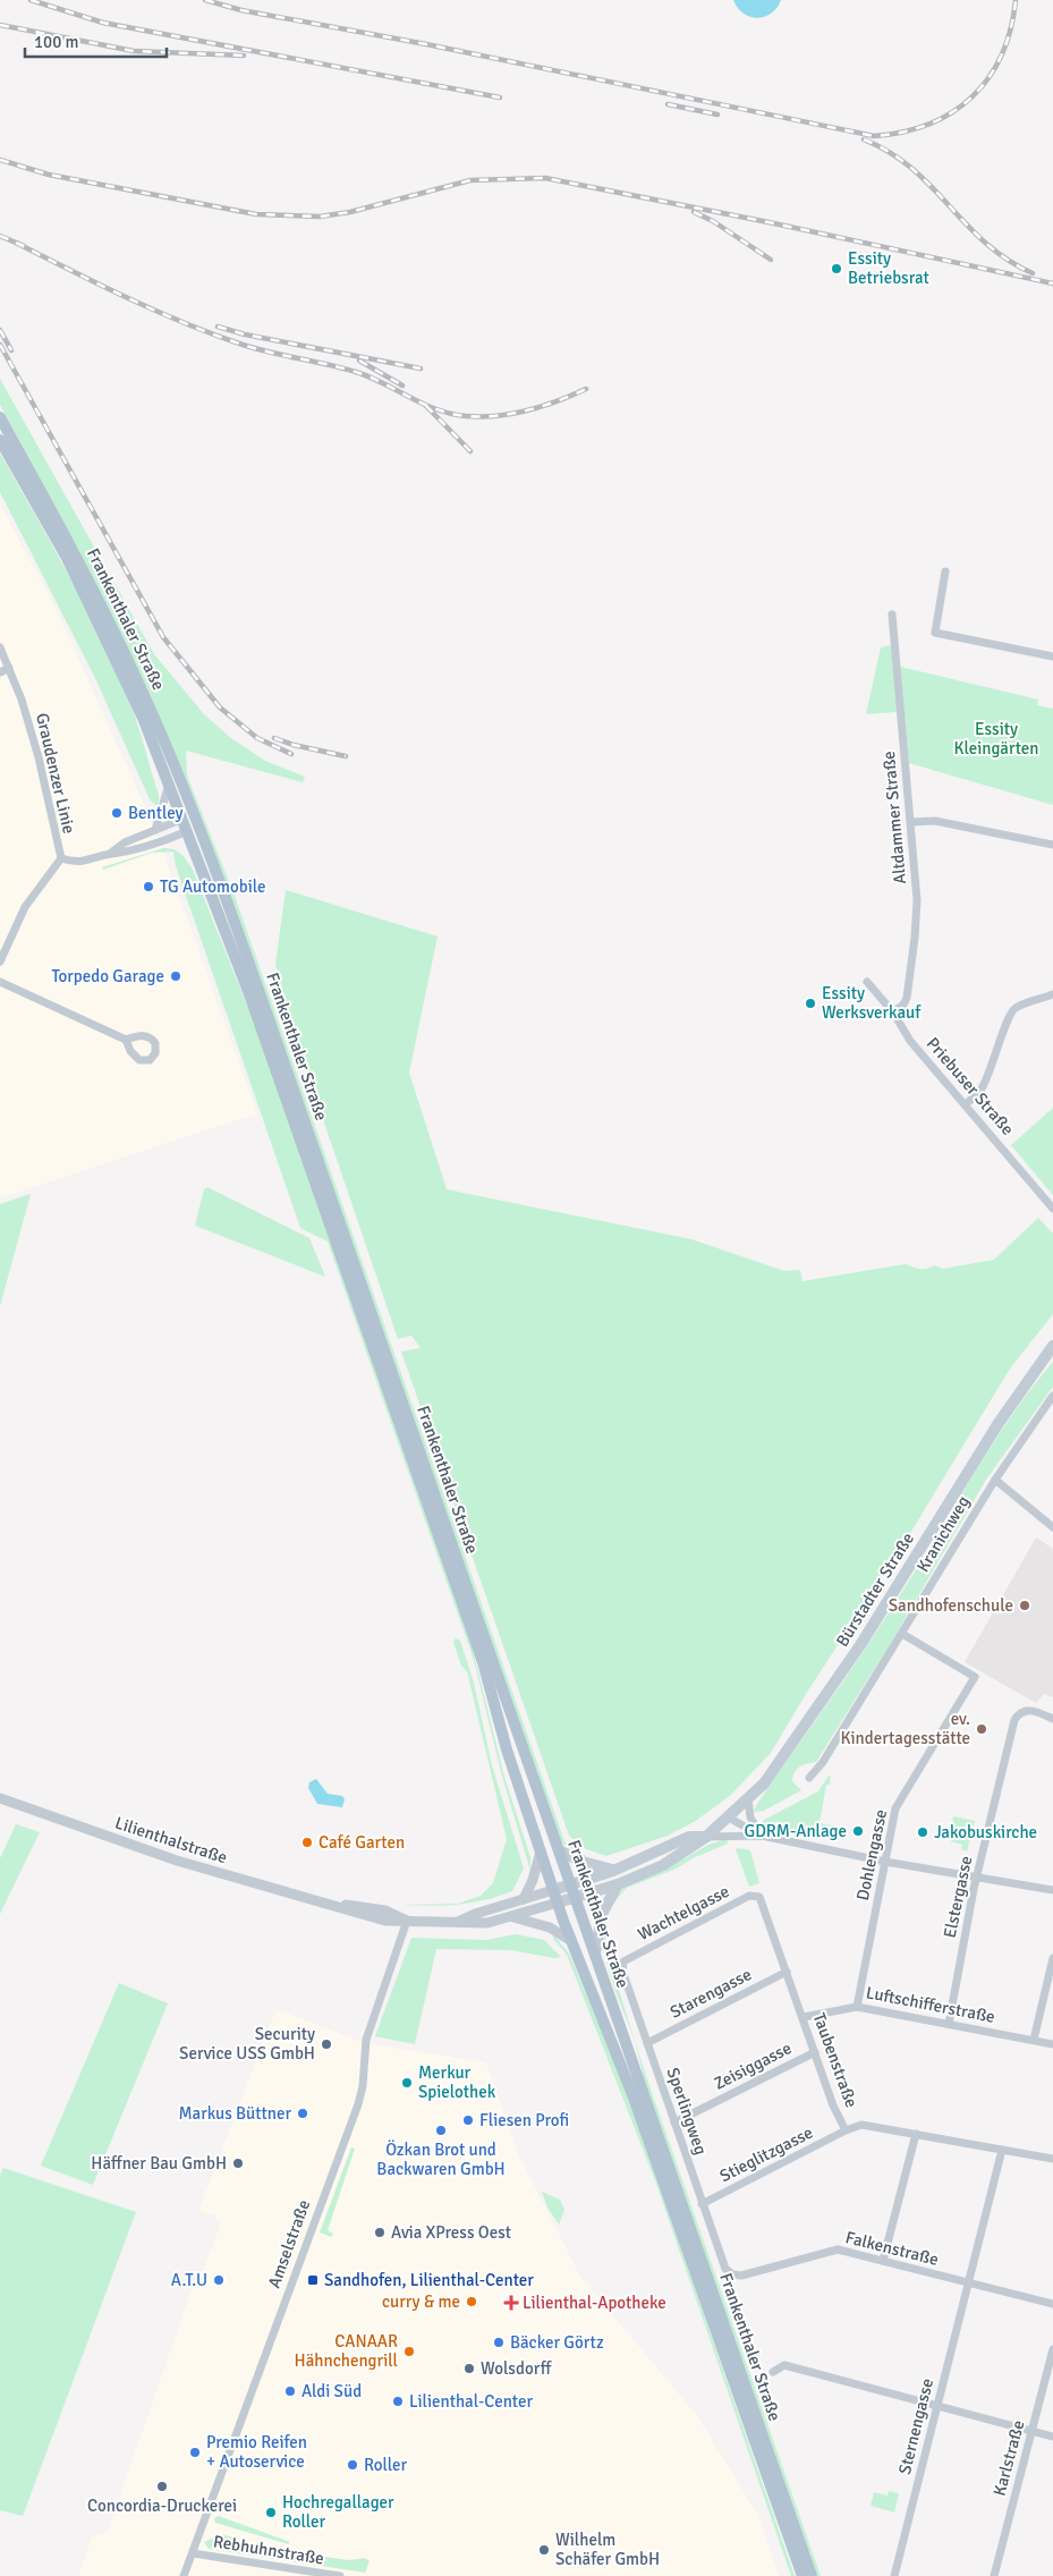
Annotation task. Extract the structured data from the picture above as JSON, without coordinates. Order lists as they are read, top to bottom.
{
  "streets": {
    "main road": ["Frankenthaler Straße", "Bürstadter Straße"],
    "street": [
      "Graudenzer Linie",
      "Altdammer Straße",
      "Priebuser Straße",
      "Kranichweg",
      "Lilienthalstraße",
      "Dohlengasse",
      "Elstergasse",
      "Wachtelgasse",
      "Starengasse",
      "Luftschifferstraße",
      "Taubenstraße",
      "Zeisiggasse",
      "Sperlingweg",
      "Stieglitzgasse",
      "Amselstraße",
      "Falkenstraße",
      "Sternengasse",
      "Karlstraße",
      "Rebhuhnstraße"
    ]
  },
  "crossings": [
    ["Frankenthaler Straße", "Graudenzer Linie"],
    ["Frankenthaler Straße", "Bürstadter Straße"],
    ["Frankenthaler Straße", "Lilienthalstraße"],
    ["Altdammer Straße", "Priebuser Straße"],
    ["Kranichweg", "Dohlengasse"],
    ["Bürstadter Straße", "Lilienthalstraße"],
    ["Lilienthalstraße", "Amselstraße"],
    ["Dohlengasse", "Luftschifferstraße"],
    ["Elstergasse", "Luftschifferstraße"],
    ["Wachtelgasse", "Taubenstraße"],
    ["Wachtelgasse", "Sperlingweg"],
    ["Starengasse", "Taubenstraße"],
    ["Starengasse", "Sperlingweg"],
    ["Luftschifferstraße", "Taubenstraße"],
    ["Taubenstraße", "Zeisiggasse"],
    ["Taubenstraße", "Stieglitzgasse"],
    ["Taubenstraße", "Sternengasse"],
    ["Zeisiggasse", "Sperlingweg"],
    ["Sperlingweg", "Stieglitzgasse"],
    ["Sperlingweg", "Falkenstraße"],
    ["Amselstraße", "Rebhuhnstraße"],
    ["Falkenstraße", "Sternengasse"]
  ],
  "parks": ["Essity Kleingärten"],
  "places": {
    "other": [
      "Essity Betriebsrat",
      "Bentley",
      "TG Automobile",
      "Torpedo Garage",
      "Essity Werksverkauf",
      "Sandhofenschule",
      "ev. Kindertagesstätte",
      "GDRM-Anlage",
      "Jakobuskirche",
      "Café Garten",
      "Security Service USS GmbH",
      "Merkur Spielothek",
      "Markus Büttner",
      "Fliesen Profi",
      "Özkan Brot und Backwaren GmbH",
      "Häffner Bau GmbH",
      "Avia XPress Oest",
      "A.T.U",
      "curry & me",
      "Bäcker Görtz",
      "CANAAR Hähnchengrill",
      "Wolsdorff",
      "Aldi Süd",
      "Lilienthal-Center",
      "Premio Reifen + Autoservice",
      "Roller",
      "Concordia-Druckerei",
      "Hochregallager Roller",
      "Wilhelm Schäfer GmbH"
    ],
    "transit": ["Sandhofen, Lilienthal-Center"],
    "health": ["Lilienthal-Apotheke"]
  },
  "scale_bar": "100 m"
}
